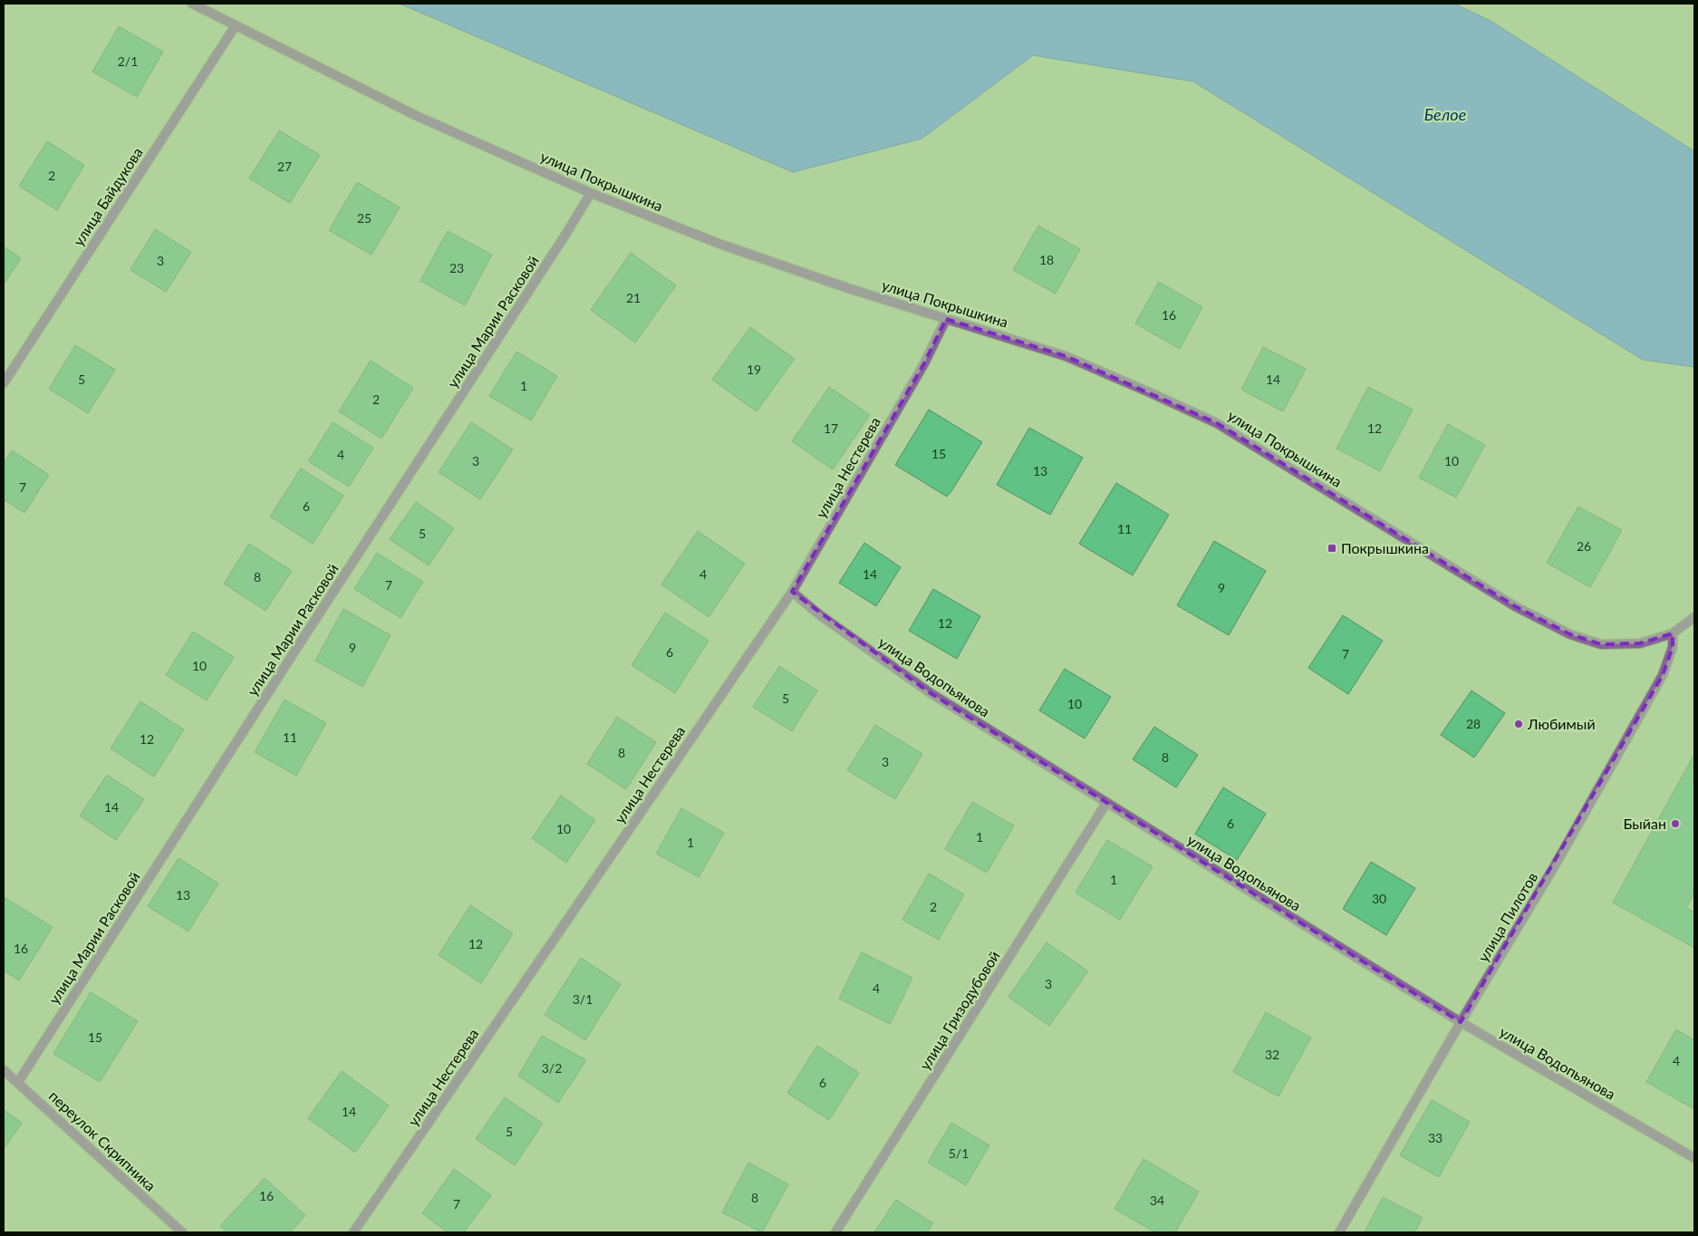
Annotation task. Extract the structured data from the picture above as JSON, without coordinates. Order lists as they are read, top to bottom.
{
  "streets": {
    "street": [
      "улица Покрышкина",
      "улица Байдукова",
      "улица Марии Расковой",
      "улица Нестерева",
      "улица Водопьянова",
      "улица Пилотов",
      "улица Гризодубовой",
      "переулок Скрипника"
    ]
  },
  "crossings": [
    ["улица Покрышкина", "улица Байдукова"],
    ["улица Покрышкина", "улица Марии Расковой"],
    ["улица Покрышкина", "улица Нестерева"],
    ["улица Покрышкина", "улица Пилотов"],
    ["улица Марии Расковой", "переулок Скрипника"],
    ["улица Нестерева", "улица Водопьянова"],
    ["улица Водопьянова", "улица Пилотов"],
    ["улица Водопьянова", "улица Гризодубовой"]
  ],
  "water": ["Белое"],
  "places": {
    "transit": ["Покрышкина"],
    "other": ["Любимый", "Быйан"]
  },
  "house_numbers": [
    "2/1",
    "27",
    "2",
    "25",
    "18",
    "3",
    "23",
    "21",
    "16",
    "19",
    "5",
    "14",
    "1",
    "2",
    "17",
    "12",
    "15",
    "4",
    "3",
    "10",
    "13",
    "7",
    "6",
    "11",
    "5",
    "26",
    "4",
    "14",
    "8",
    "7",
    "9",
    "12",
    "9",
    "6",
    "7",
    "10",
    "5",
    "10",
    "28",
    "11",
    "12",
    "8",
    "8",
    "3",
    "14",
    "6",
    "10",
    "1",
    "1",
    "1",
    "13",
    "30",
    "2",
    "12",
    "16",
    "3",
    "4",
    "3/1",
    "15",
    "32",
    "4",
    "3/2",
    "6",
    "14",
    "5",
    "33",
    "5/1",
    "16",
    "8",
    "34",
    "7"
  ]
}
